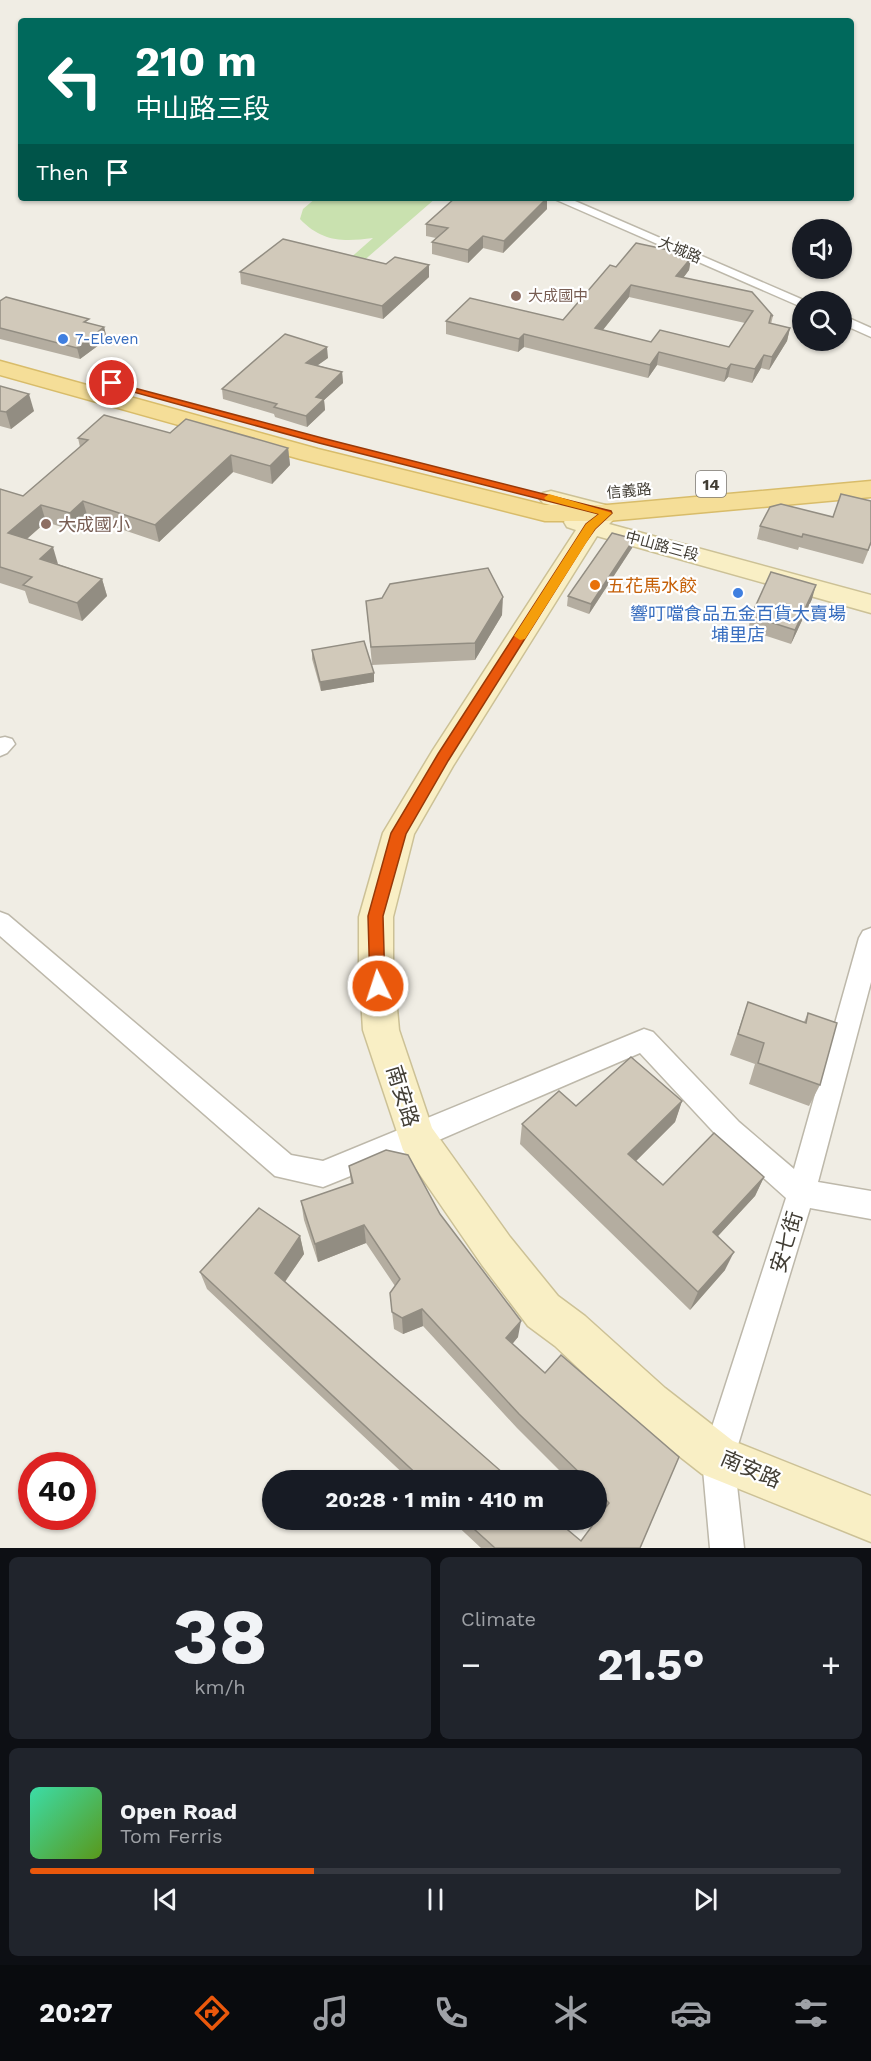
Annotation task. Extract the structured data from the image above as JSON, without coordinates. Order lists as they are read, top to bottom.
{
  "streets": {
    "main road": ["14", "信義路"],
    "street": [
      "大城路",
      "中山路三段",
      "南安路",
      "安七街"
    ]
  },
  "crossings": [
    ["14", "信義路"],
    ["信義路", "中山路三段"],
    ["信義路", "南安路"],
    ["中山路三段", "南安路"],
    ["南安路", "安七街"]
  ],
  "places": [
    "大成國中",
    "7-Eleven",
    "大成國小",
    "五花馬水餃",
    "響叮噹食品五金百貨大賣場 埔里店"
  ],
  "page": {
    "turn": ["210 m", "中山路三段"],
    "then": "Then",
    "limit": "40",
    "trip": "20:28 · 1 min · 410 m",
    "tile": [
      ["38", "km/h"],
      "Climate"
    ],
    "heat": ["−", "21.5°", "+"],
    "song": ["Open Road", "Tom Ferris"],
    "tabs": "20:27"
  }
}
